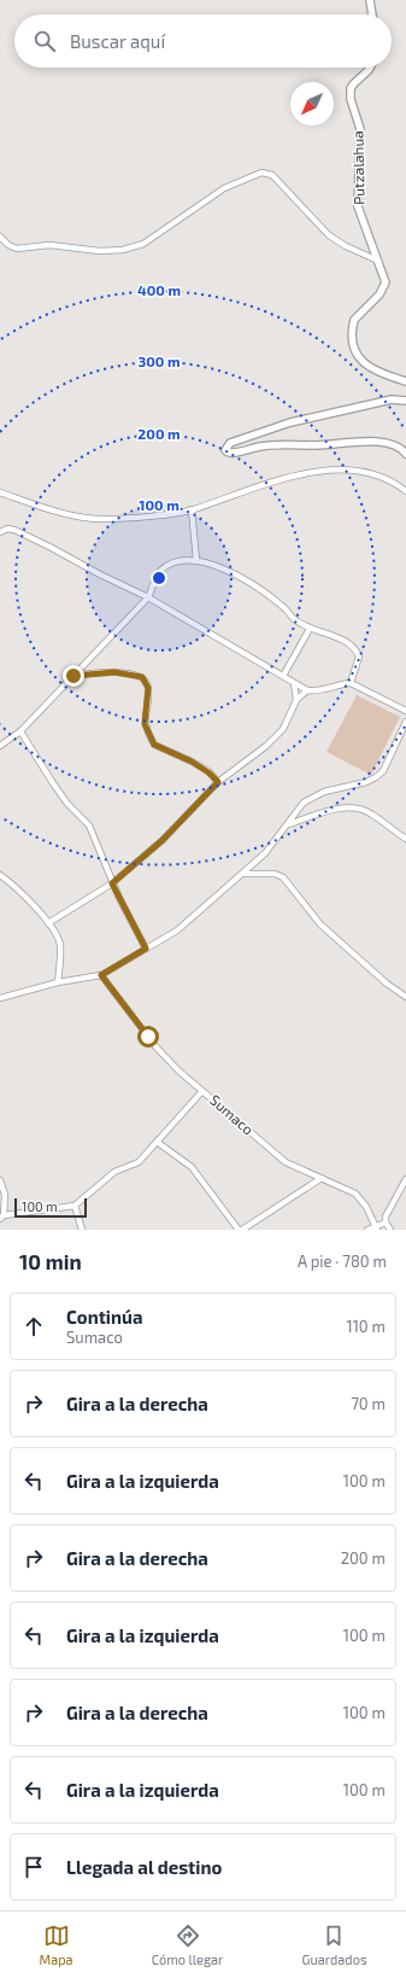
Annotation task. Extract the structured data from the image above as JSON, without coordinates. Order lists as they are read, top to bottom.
{
  "streets": {
    "street": ["Putzalahua", "Sumaco"]
  },
  "scale_bar": "100 m",
  "north": "bottom left",
  "page": {
    "search": "Buscar aquí",
    "scale": "100 m",
    "heading": ["10 min", "A pie · 780 m"],
    "list": [
      ["Continúa", "Sumaco", "110 m"],
      ["Gira a la derecha", "70 m"],
      ["Gira a la izquierda", "100 m"],
      ["Gira a la derecha", "200 m"],
      ["Gira a la izquierda", "100 m"],
      ["Gira a la derecha", "100 m"],
      ["Gira a la izquierda", "100 m"],
      "Llegada al destino"
    ],
    "nav": ["Mapa", "Cómo llegar", "Guardados"]
  },
  "rings": [
    "400 m",
    "300 m",
    "200 m",
    "100 m"
  ]
}
